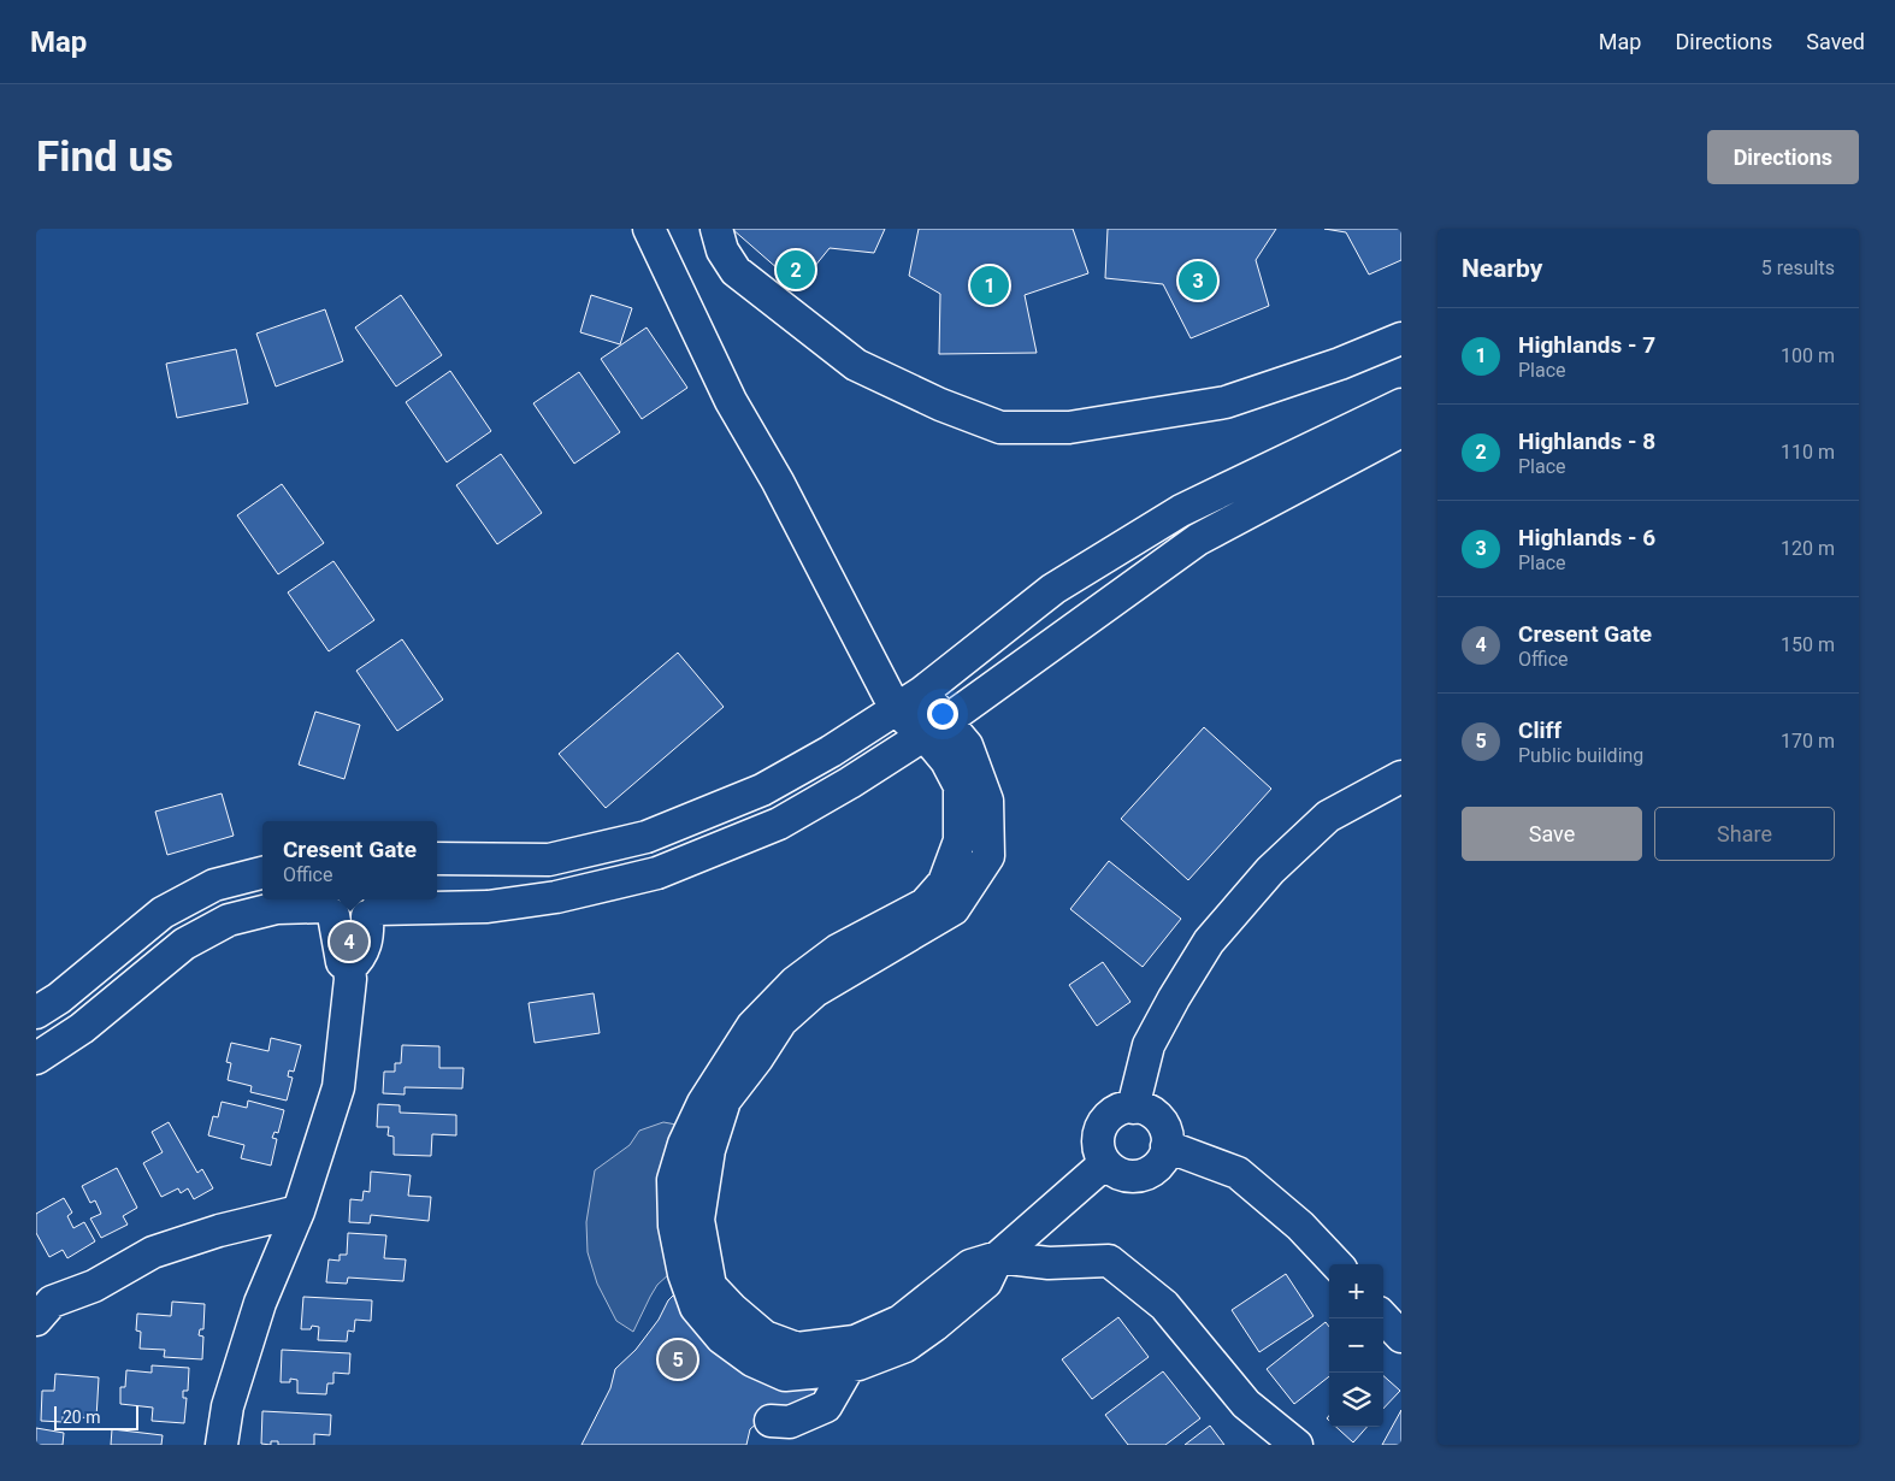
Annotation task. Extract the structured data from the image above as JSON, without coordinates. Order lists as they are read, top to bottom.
{
  "scale_bar": "20 m",
  "page": {
    "header": "Map",
    "nav": ["Map", "Directions", "Saved"],
    "buttons": [
      "Directions",
      ["Save", "Share"]
    ],
    "title": "Find us",
    "heading": ["Nearby", "5 results"],
    "pins": [
      "2",
      "3",
      "1",
      "4",
      "5"
    ],
    "list": [
      {
        "mark": "1",
        "name": "Highlands - 7",
        "note": "Place",
        "value": "100 m"
      },
      {
        "mark": "2",
        "name": "Highlands - 8",
        "note": "Place",
        "value": "110 m"
      },
      {
        "mark": "3",
        "name": "Highlands - 6",
        "note": "Place",
        "value": "120 m"
      },
      {
        "mark": "4",
        "name": "Cresent Gate",
        "note": "Office",
        "value": "150 m"
      },
      {
        "mark": "5",
        "name": "Cliff",
        "note": "Public building",
        "value": "170 m"
      }
    ],
    "popup": ["Cresent Gate", "Office"],
    "map_buttons": ["+", "−"],
    "scale": "20 m"
  }
}
